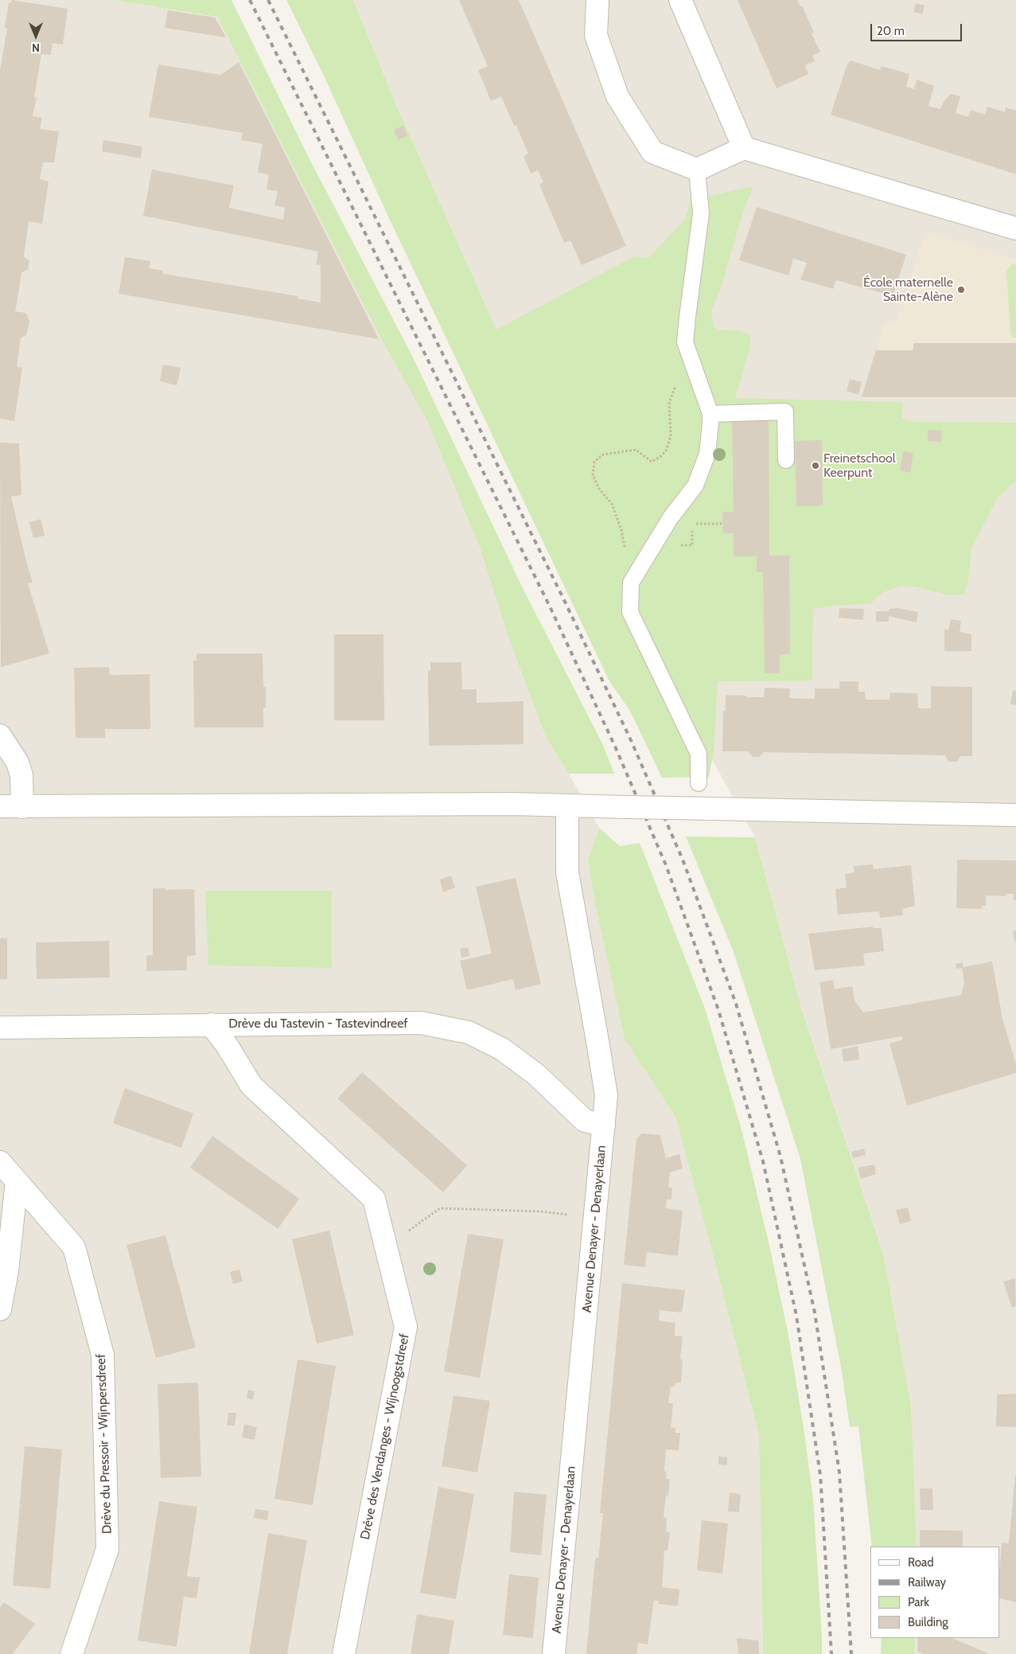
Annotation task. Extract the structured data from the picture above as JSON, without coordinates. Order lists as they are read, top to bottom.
{
  "streets": {
    "street": [
      "Drève du Tastevin - Tastevindreef",
      "Avenue Denayer - Denayerlaan",
      "Drève des Vendanges - Wijnoogstdreef",
      "Drève du Pressoir - Wijnpersdreef"
    ]
  },
  "crossings": [
    ["Drève du Tastevin - Tastevindreef", "Avenue Denayer - Denayerlaan"],
    ["Drève du Tastevin - Tastevindreef", "Drève des Vendanges - Wijnoogstdreef"]
  ],
  "places": ["École maternelle Sainte-Alène", "Freinetschool Keerpunt"],
  "legend": [
    "Road",
    "Railway",
    "Park",
    "Building"
  ],
  "scale_bar": "20 m",
  "north": "bottom"
}
